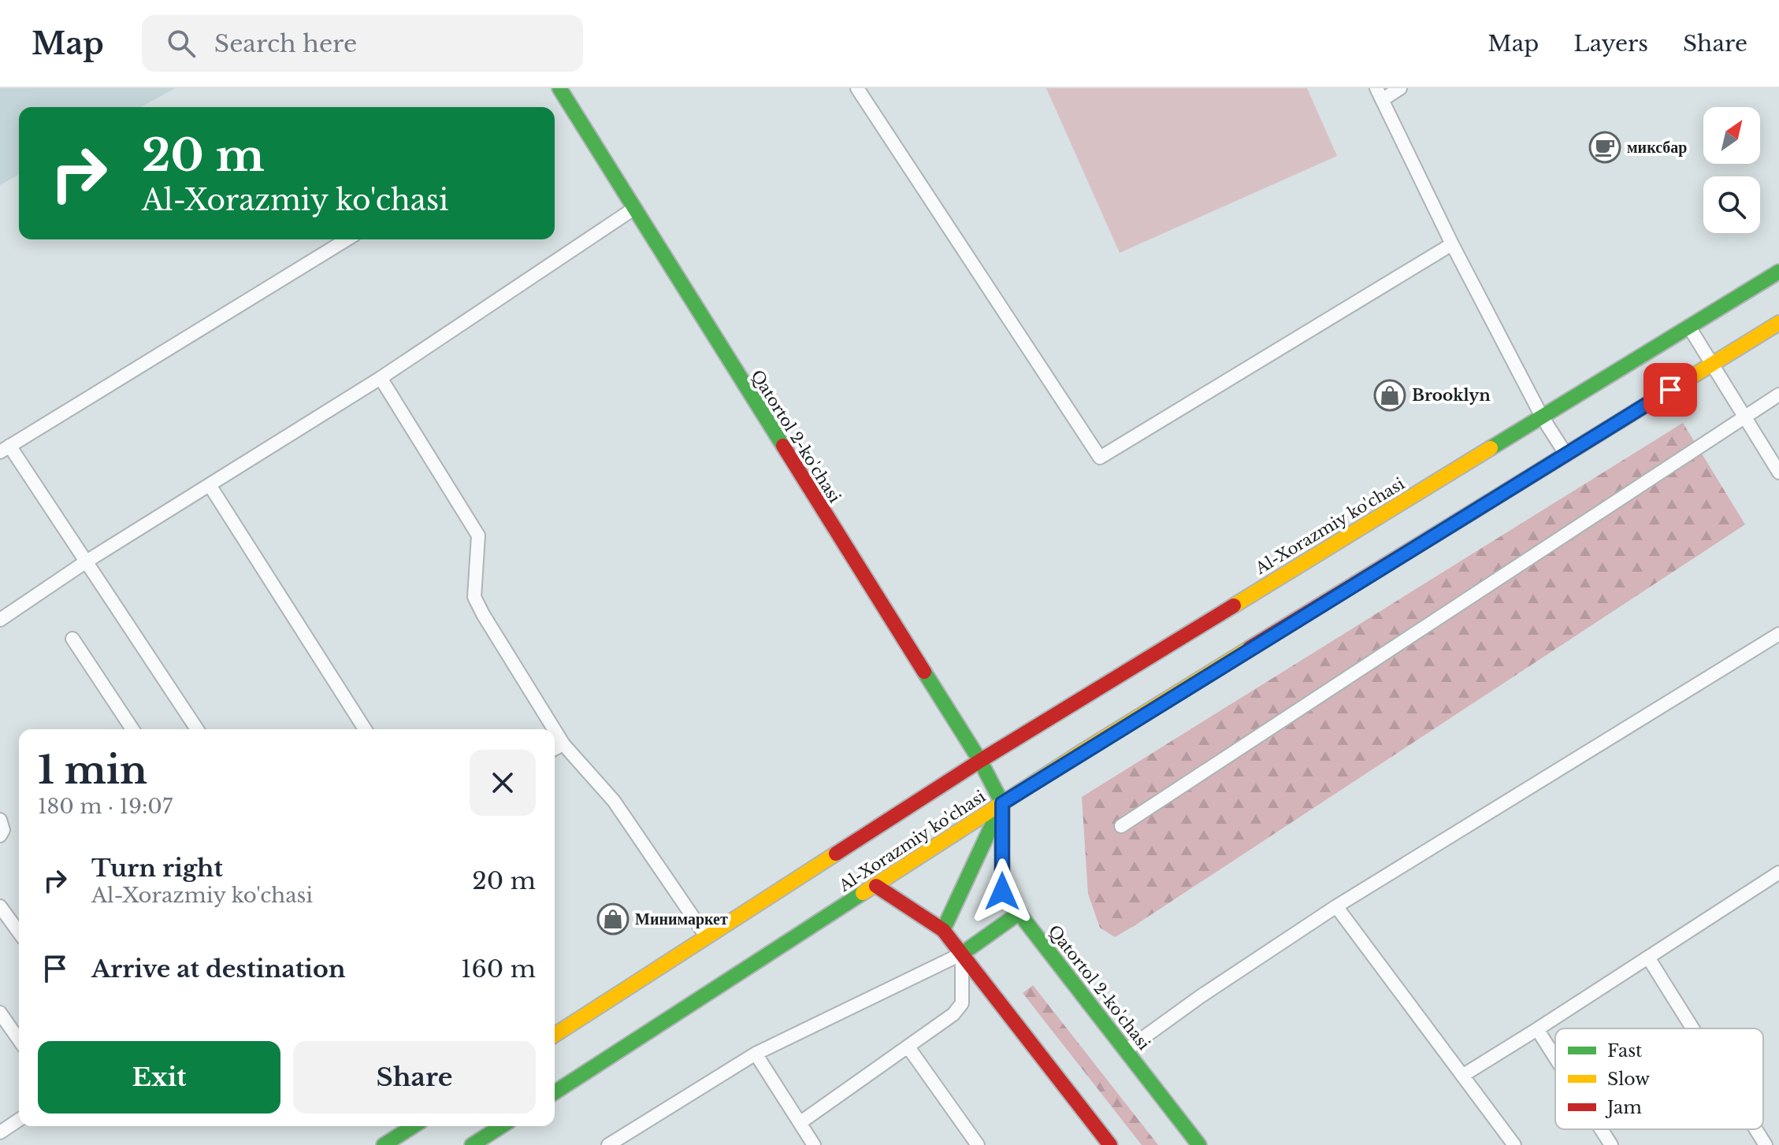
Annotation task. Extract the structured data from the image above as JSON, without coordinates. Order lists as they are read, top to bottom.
{
  "streets": {
    "main road": ["Qatortol 2-ko'chasi", "Al-Xorazmiy ko'chasi"]
  },
  "crossings": [
    ["Qatortol 2-ko'chasi", "Al-Xorazmiy ko'chasi"]
  ],
  "places": {
    "cafe": ["миксбар"],
    "shop": ["Brooklyn", "Минимаркет"]
  },
  "legend": ["Fast", "Slow", "Jam"],
  "north": "top right",
  "page": {
    "header": "Map",
    "search": "Search here",
    "nav": ["Map", "Layers", "Share"],
    "turn": ["20 m", "Al-Xorazmiy ko'chasi"],
    "heading": ["1 min", "180 m · 19:07"],
    "list": [
      {
        "name": "Turn right",
        "note": "Al-Xorazmiy ko'chasi",
        "value": "20 m"
      },
      {
        "name": "Arrive at destination",
        "value": "160 m"
      }
    ],
    "buttons": ["Exit", "Share"]
  }
}
